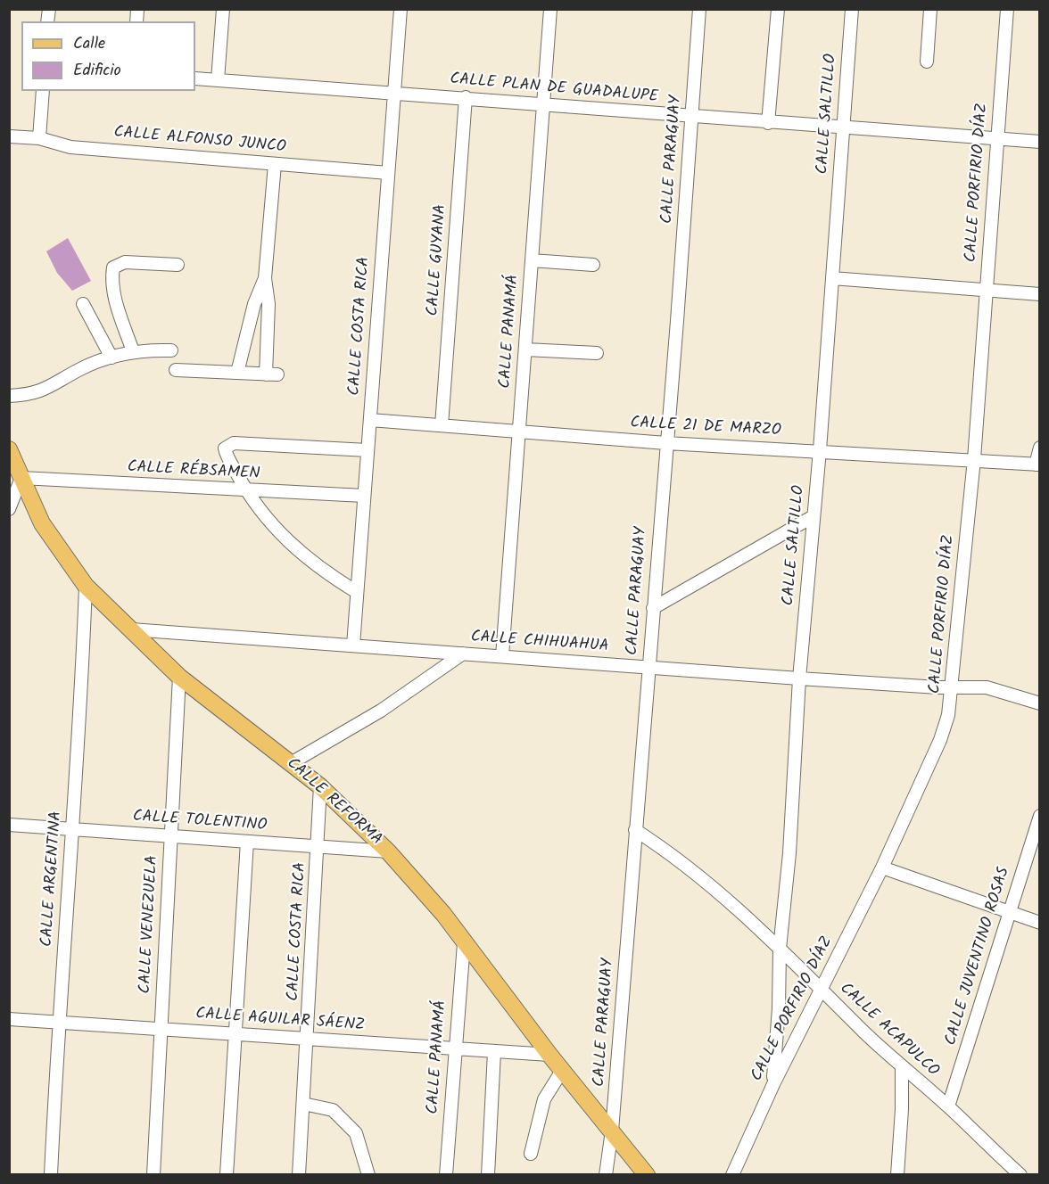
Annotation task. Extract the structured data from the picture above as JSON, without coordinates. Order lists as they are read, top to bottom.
{
  "streets": {
    "main road": ["CALLE REFORMA"],
    "street": [
      "CALLE PLAN DE GUADALUPE",
      "CALLE SALTILLO",
      "CALLE ALFONSO JUNCO",
      "CALLE PARAGUAY",
      "CALLE PORFIRIO DÍAZ",
      "CALLE GUYANA",
      "CALLE COSTA RICA",
      "CALLE PANAMÁ",
      "CALLE 21 DE MARZO",
      "CALLE RÉBSAMEN",
      "CALLE CHIHUAHUA",
      "CALLE TOLENTINO",
      "CALLE ARGENTINA",
      "CALLE VENEZUELA",
      "CALLE JUVENTINO ROSAS",
      "CALLE AGUILAR SÁENZ",
      "CALLE ACAPULCO"
    ]
  },
  "crossings": [
    ["CALLE PLAN DE GUADALUPE", "CALLE SALTILLO"],
    ["CALLE PLAN DE GUADALUPE", "CALLE PARAGUAY"],
    ["CALLE PLAN DE GUADALUPE", "CALLE PORFIRIO DÍAZ"],
    ["CALLE PLAN DE GUADALUPE", "CALLE GUYANA"],
    ["CALLE PLAN DE GUADALUPE", "CALLE COSTA RICA"],
    ["CALLE PLAN DE GUADALUPE", "CALLE PANAMÁ"],
    ["CALLE SALTILLO", "CALLE PORFIRIO DÍAZ"],
    ["CALLE SALTILLO", "CALLE 21 DE MARZO"],
    ["CALLE SALTILLO", "CALLE CHIHUAHUA"],
    ["CALLE SALTILLO", "CALLE ACAPULCO"],
    ["CALLE ALFONSO JUNCO", "CALLE COSTA RICA"],
    ["CALLE PARAGUAY", "CALLE 21 DE MARZO"],
    ["CALLE PARAGUAY", "CALLE CHIHUAHUA"],
    ["CALLE PARAGUAY", "CALLE REFORMA"],
    ["CALLE PARAGUAY", "CALLE ACAPULCO"],
    ["CALLE PORFIRIO DÍAZ", "CALLE 21 DE MARZO"],
    ["CALLE PORFIRIO DÍAZ", "CALLE CHIHUAHUA"],
    ["CALLE PORFIRIO DÍAZ", "CALLE ACAPULCO"],
    ["CALLE GUYANA", "CALLE 21 DE MARZO"],
    ["CALLE COSTA RICA", "CALLE 21 DE MARZO"],
    ["CALLE COSTA RICA", "CALLE RÉBSAMEN"],
    ["CALLE COSTA RICA", "CALLE CHIHUAHUA"],
    ["CALLE COSTA RICA", "CALLE REFORMA"],
    ["CALLE COSTA RICA", "CALLE TOLENTINO"],
    ["CALLE COSTA RICA", "CALLE AGUILAR SÁENZ"],
    ["CALLE PANAMÁ", "CALLE 21 DE MARZO"],
    ["CALLE PANAMÁ", "CALLE CHIHUAHUA"],
    ["CALLE PANAMÁ", "CALLE REFORMA"],
    ["CALLE PANAMÁ", "CALLE AGUILAR SÁENZ"],
    ["CALLE RÉBSAMEN", "CALLE REFORMA"],
    ["CALLE CHIHUAHUA", "CALLE REFORMA"],
    ["CALLE REFORMA", "CALLE TOLENTINO"],
    ["CALLE REFORMA", "CALLE ARGENTINA"],
    ["CALLE REFORMA", "CALLE VENEZUELA"],
    ["CALLE REFORMA", "CALLE AGUILAR SÁENZ"],
    ["CALLE TOLENTINO", "CALLE ARGENTINA"],
    ["CALLE TOLENTINO", "CALLE VENEZUELA"],
    ["CALLE ARGENTINA", "CALLE AGUILAR SÁENZ"],
    ["CALLE VENEZUELA", "CALLE AGUILAR SÁENZ"],
    ["CALLE JUVENTINO ROSAS", "CALLE ACAPULCO"]
  ],
  "legend": ["Calle", "Edificio"]
}
